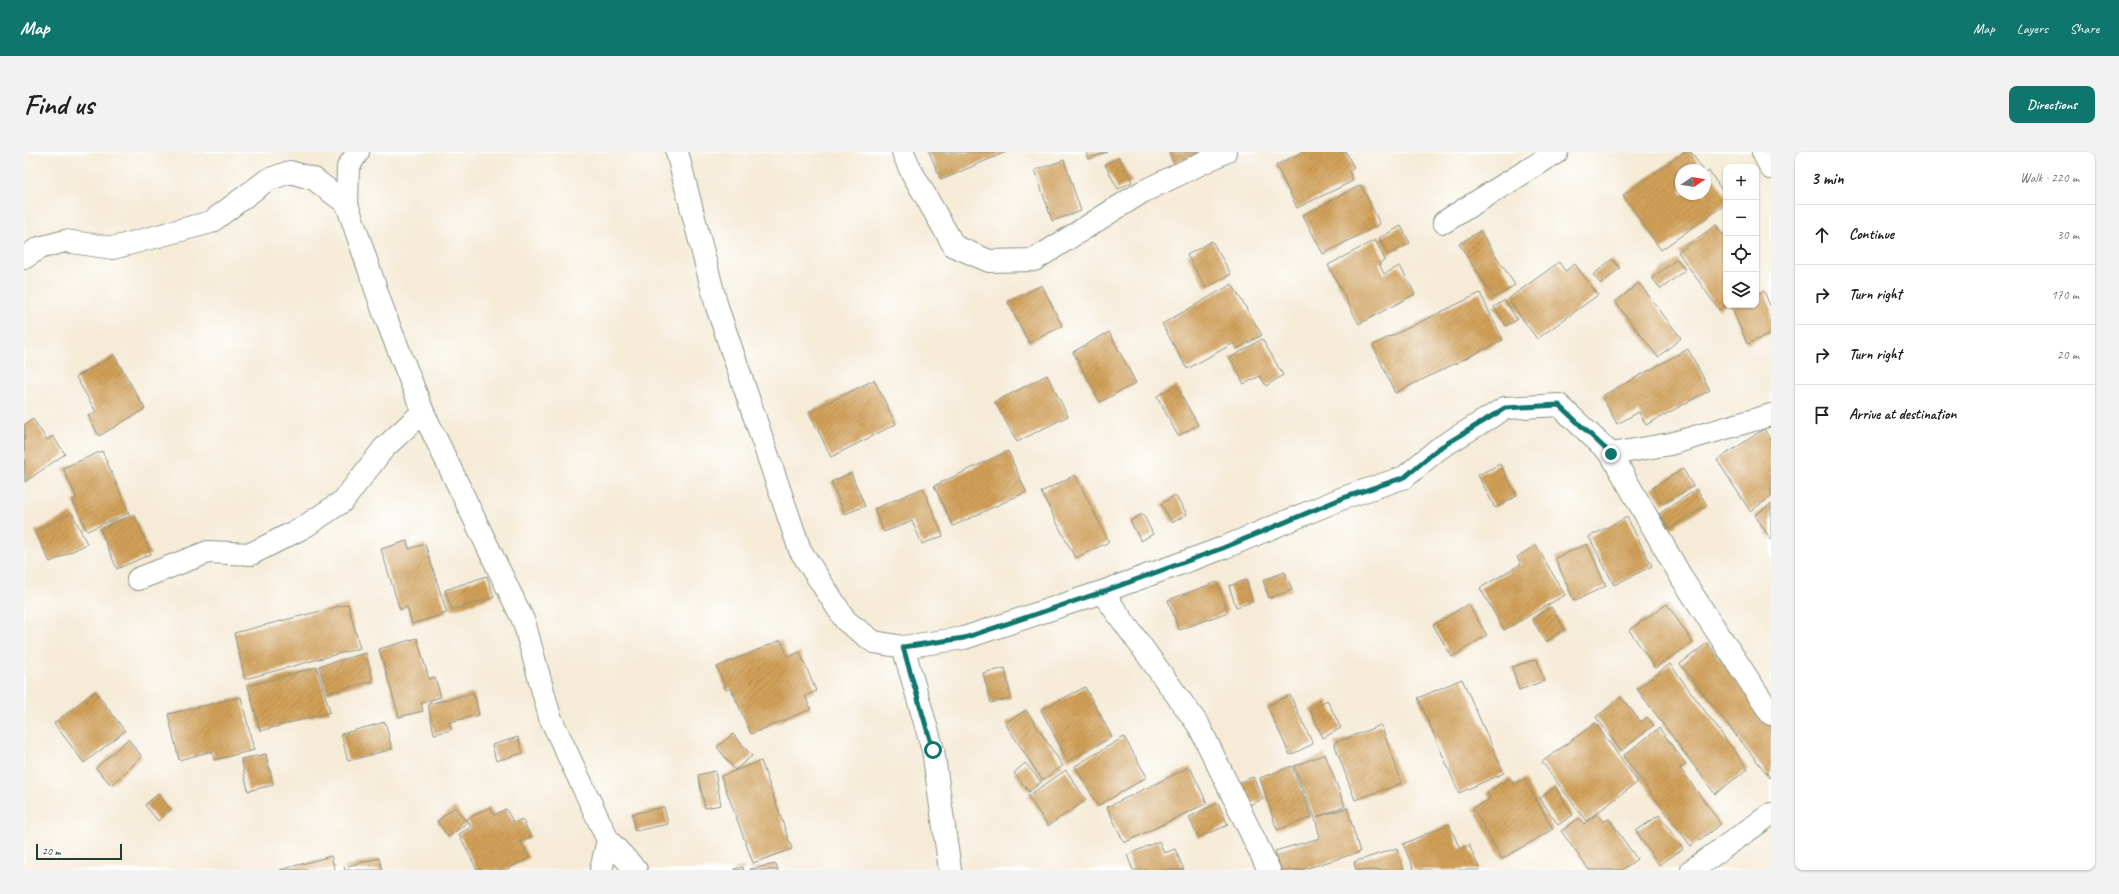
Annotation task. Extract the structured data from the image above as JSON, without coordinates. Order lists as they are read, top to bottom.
{
  "scale_bar": "20 m",
  "north": "right",
  "page": {
    "header": "Map",
    "nav": ["Map", "Layers", "Share"],
    "buttons": "Directions",
    "title": "Find us",
    "heading": ["3 min", "Walk · 220 m"],
    "map_buttons": ["+", "−"],
    "list": [
      ["Continue", "30 m"],
      ["Turn right", "170 m"],
      ["Turn right", "20 m"],
      "Arrive at destination"
    ],
    "scale": "20 m"
  }
}
